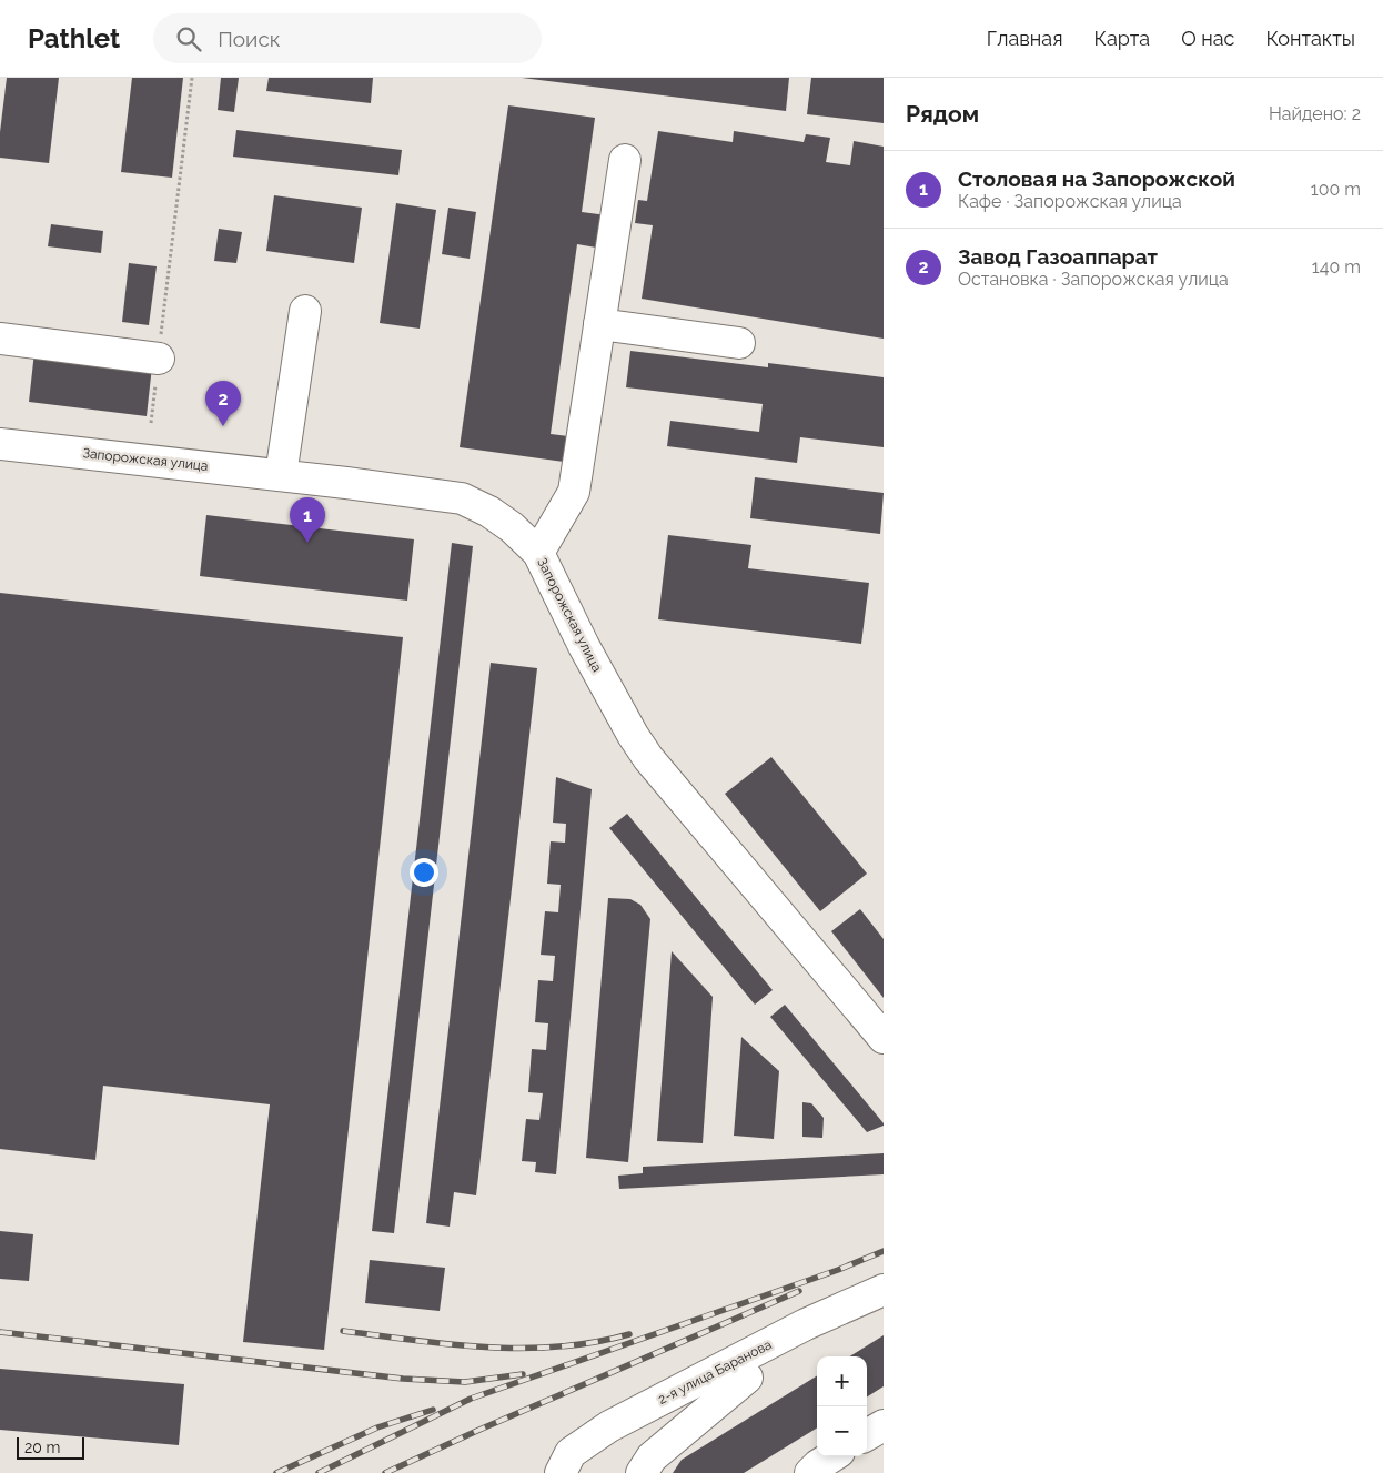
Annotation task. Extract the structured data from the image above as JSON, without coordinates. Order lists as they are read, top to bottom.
{
  "streets": {
    "main road": ["Запорожская улица", "2-я улица Баранова"]
  },
  "scale_bar": "20 m",
  "page": {
    "header": "Pathlet",
    "search": "Поиск",
    "nav": [
      "Главная",
      "Карта",
      "О нас",
      "Контакты"
    ],
    "heading": ["Рядом", "Найдено: 2"],
    "list": [
      {
        "mark": "1",
        "name": "Столовая на Запорожской",
        "note": "Кафе · Запорожская улица",
        "value": "100 m"
      },
      {
        "mark": "2",
        "name": "Завод Газоаппарат",
        "note": "Остановка · Запорожская улица",
        "value": "140 m"
      }
    ],
    "pins": ["2", "1"],
    "map_buttons": ["+", "−"],
    "scale": "20 m"
  }
}
